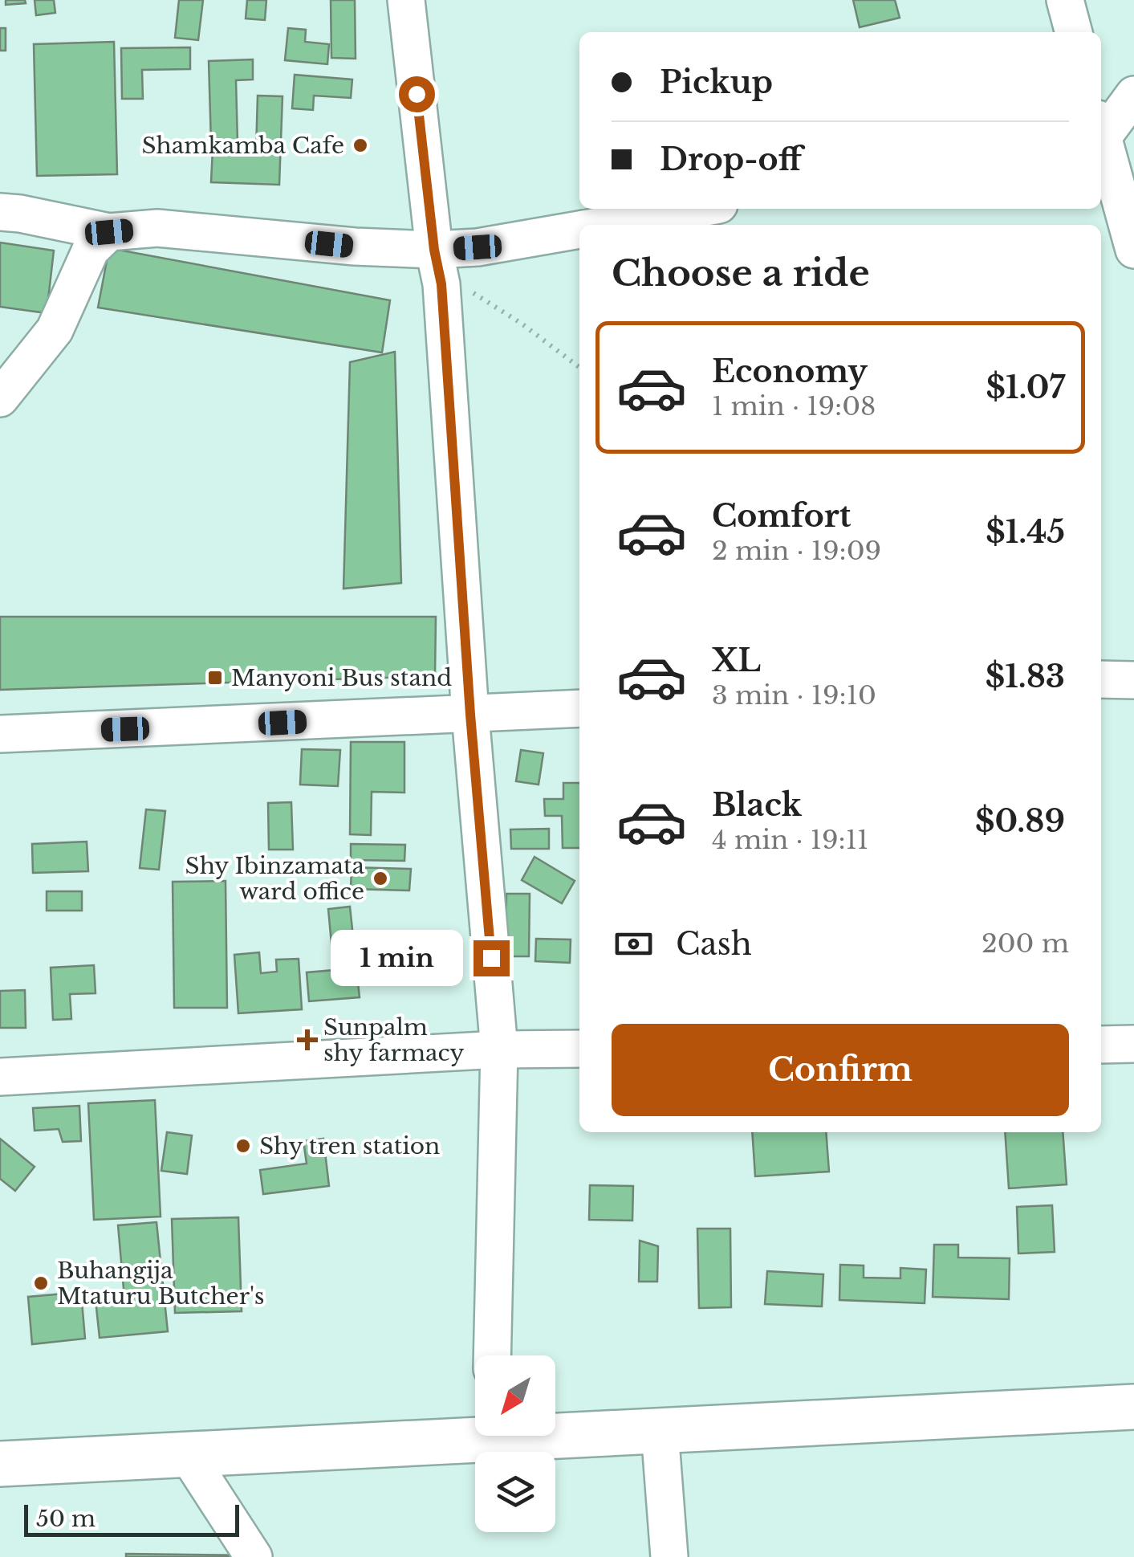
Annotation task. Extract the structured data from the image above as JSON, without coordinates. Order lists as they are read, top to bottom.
{
  "places": {
    "other": [
      "Shamkamba Cafe",
      "Shy Ibinzamata ward office",
      "Shy tren station",
      "Buhangija Mtaturu Butcher's"
    ],
    "transit": ["Manyoni Bus stand"],
    "health": ["Sunpalm shy farmacy"]
  },
  "scale_bar": "50 m",
  "north": "bottom left",
  "page": {
    "banner": ["Pickup", "Drop-off"],
    "heading": "Choose a ride",
    "list": [
      {
        "name": "Economy",
        "note": "1 min · 19:08",
        "value": "$1.07"
      },
      {
        "name": "Comfort",
        "note": "2 min · 19:09",
        "value": "$1.45"
      },
      {
        "name": "XL",
        "note": "3 min · 19:10",
        "value": "$1.83"
      },
      {
        "name": "Black",
        "note": "4 min · 19:11",
        "value": "$0.89"
      }
    ],
    "pay": ["Cash", "200 m"],
    "bubble": "1 min",
    "buttons": "Confirm",
    "scale": "50 m"
  }
}
